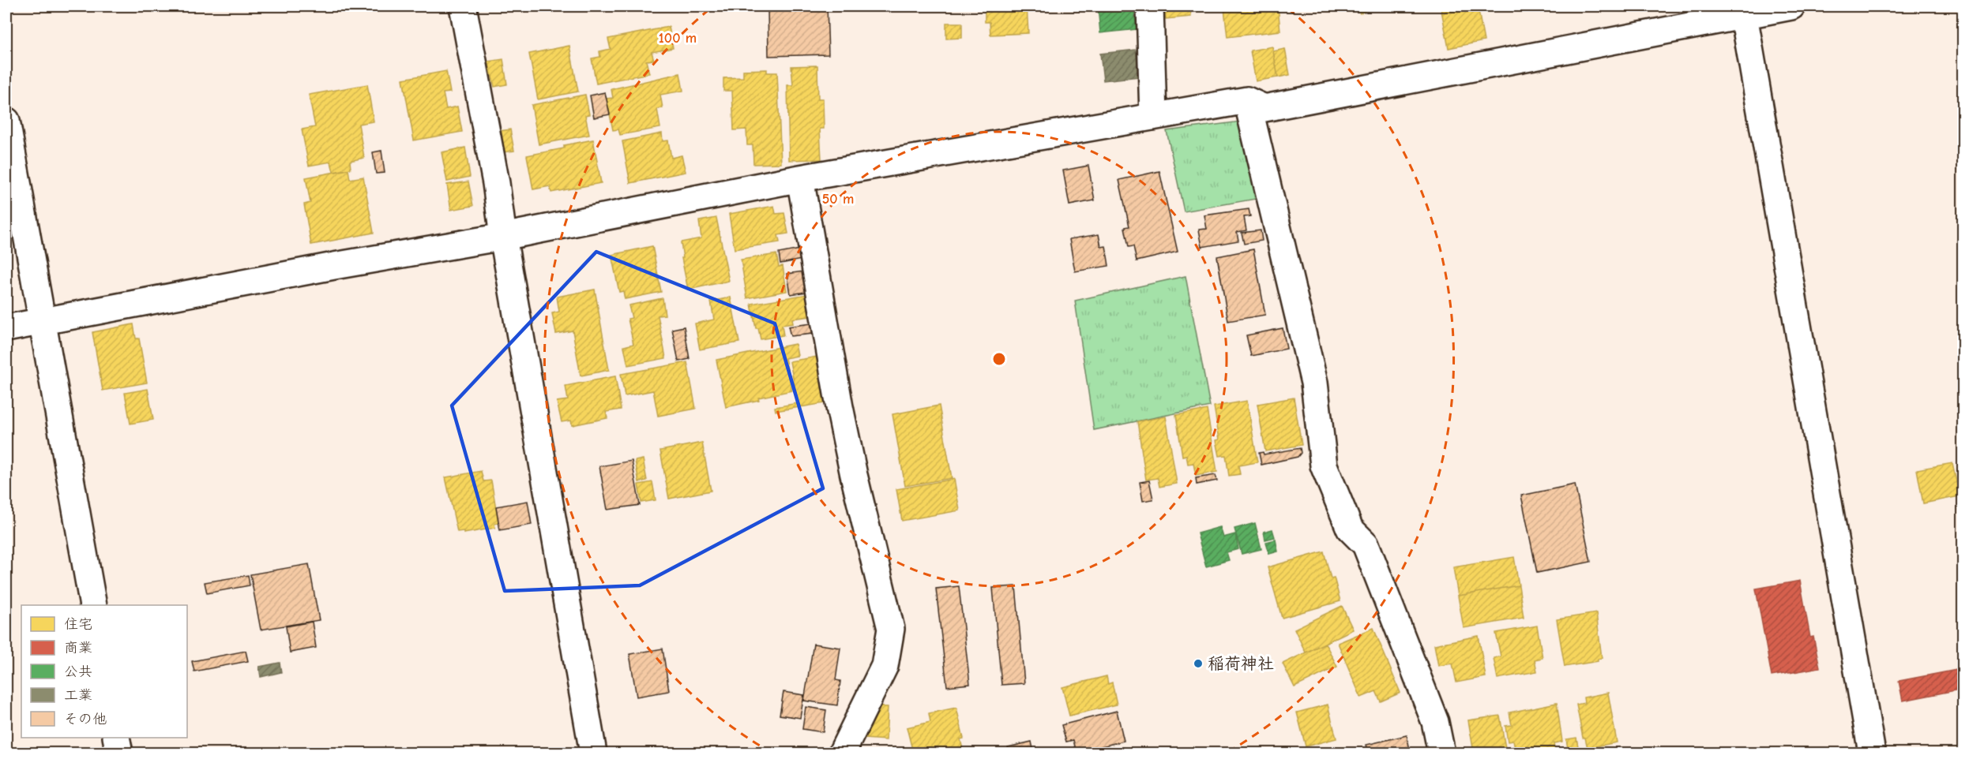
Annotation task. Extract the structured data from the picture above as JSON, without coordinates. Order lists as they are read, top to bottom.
{
  "places": ["稲荷神社"],
  "legend": [
    "住宅",
    "商業",
    "公共",
    "工業",
    "その他"
  ],
  "rings": ["100 m", "50 m"]
}
